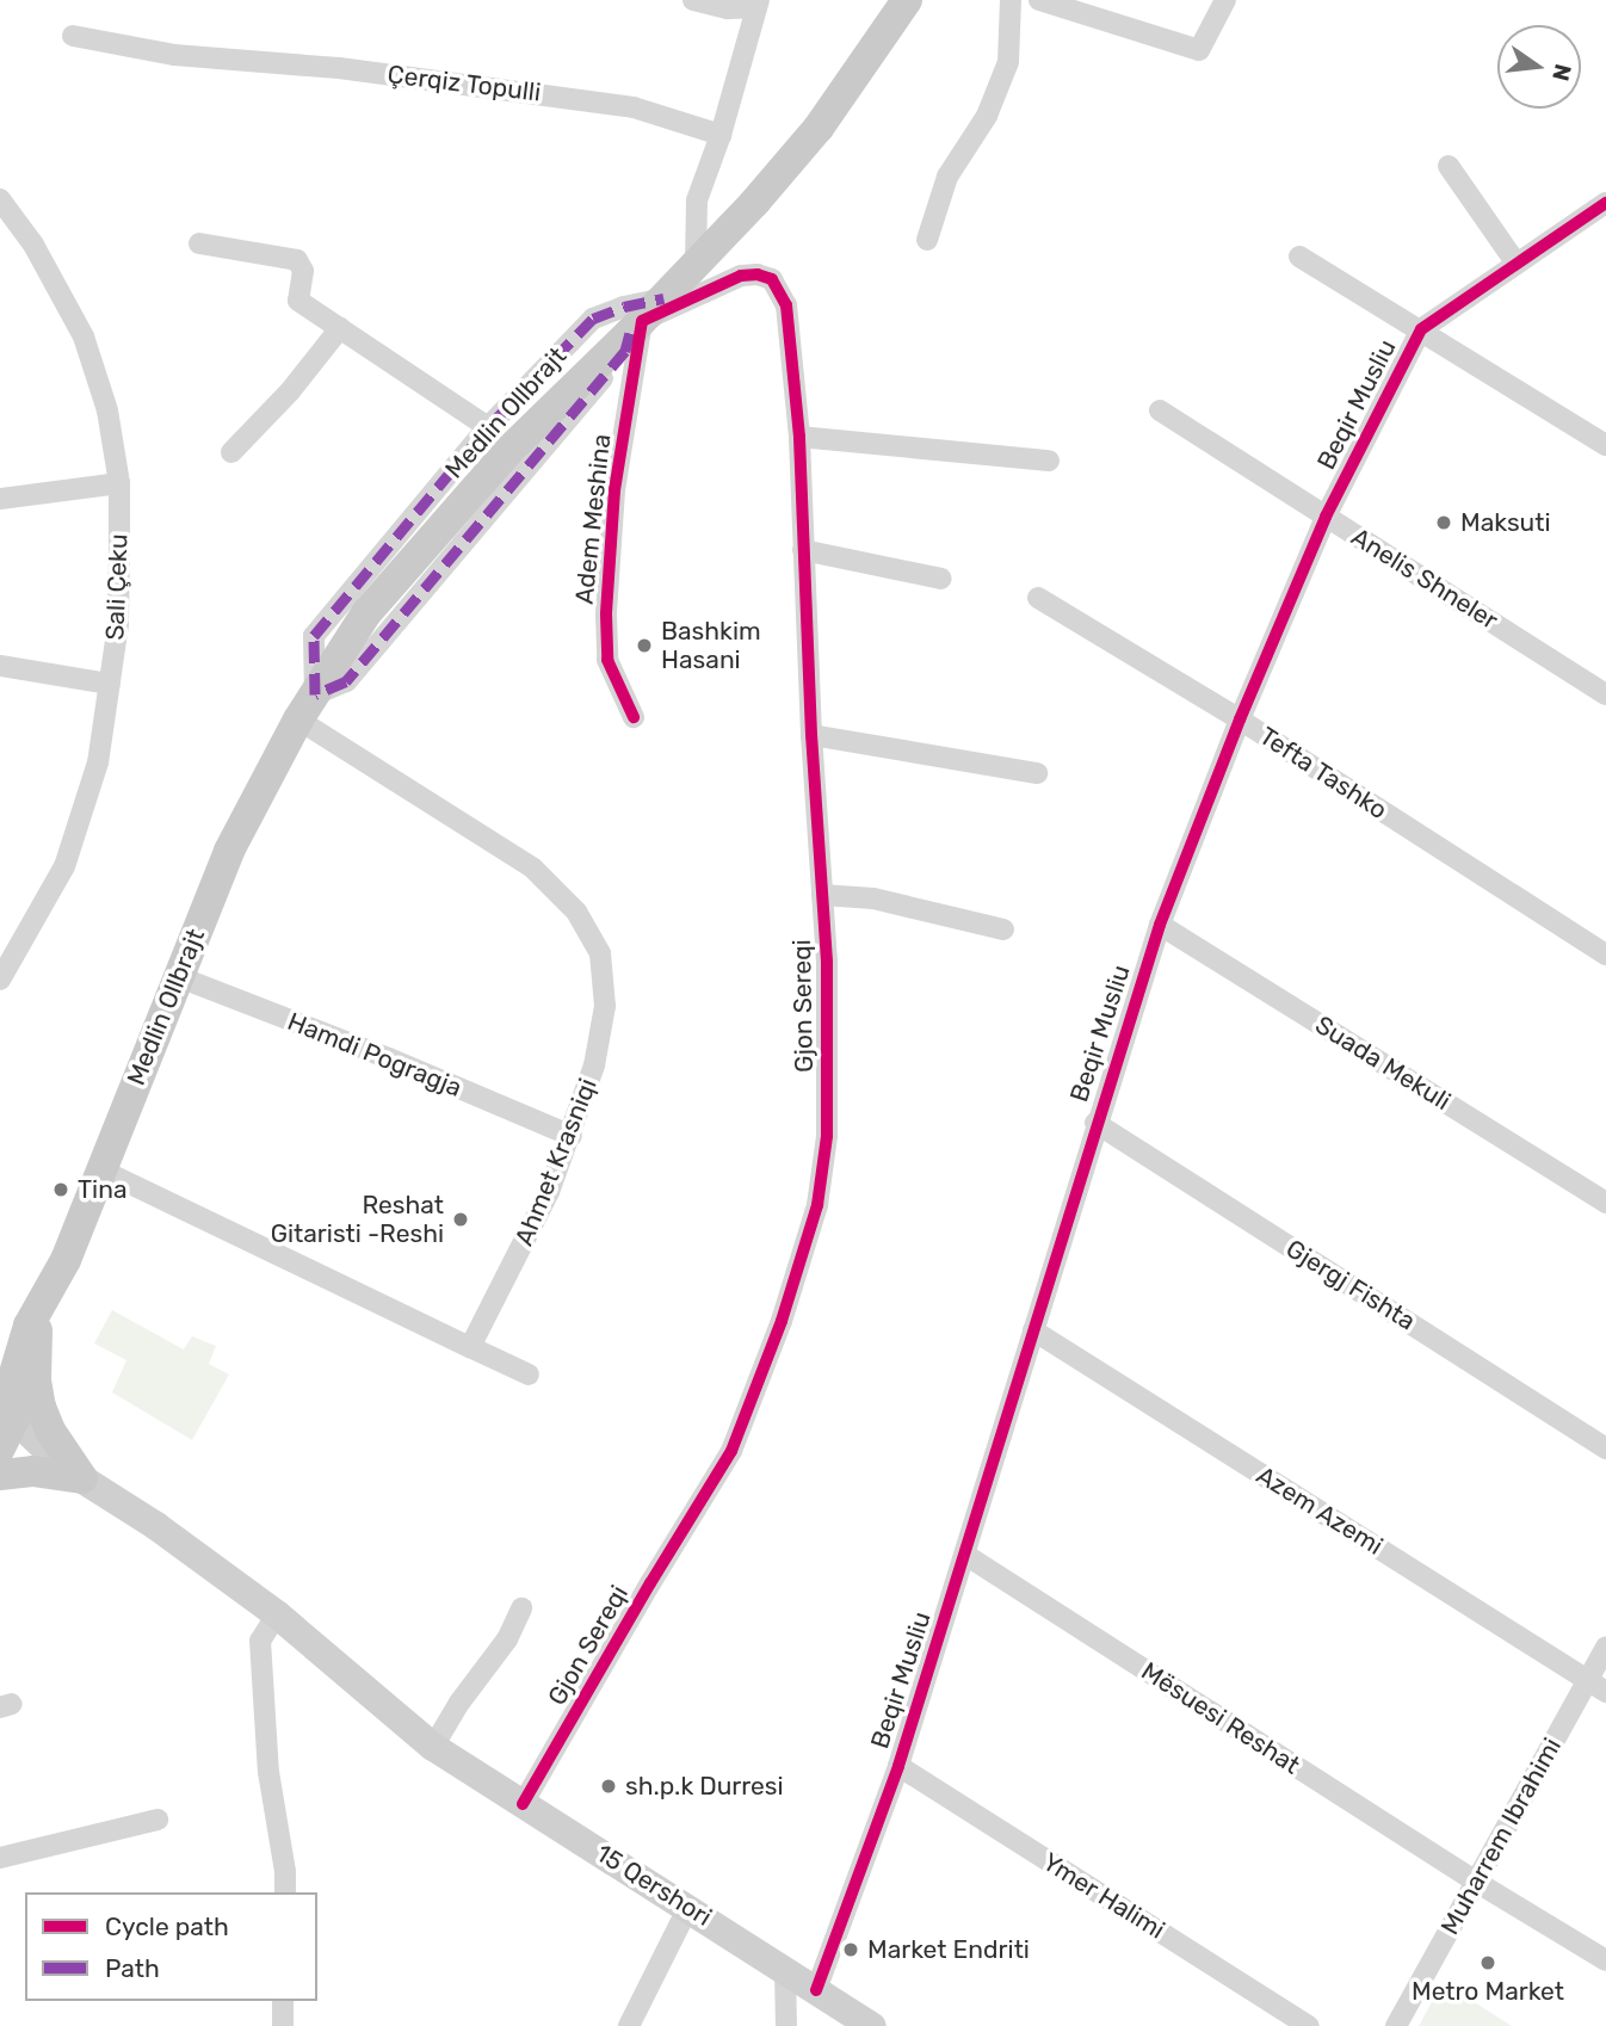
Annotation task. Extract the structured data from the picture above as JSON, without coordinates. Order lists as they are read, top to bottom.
{
  "streets": {
    "main road": ["Medlin Ollbrajt"],
    "street": [
      "Çerqiz Topulli",
      "Beqir Musliu",
      "Adem Meshina",
      "Anelis Shneler",
      "Sali Çeku",
      "Tefta Tashko",
      "Gjon Sereqi",
      "Hamdi Pogragja",
      "Suada Mekuli",
      "Ahmet Krasniqi",
      "Gjergj Fishta",
      "Azem Azemi",
      "Mësuesi Reshat",
      "Muharrem Ibrahimi",
      "15 Qershori",
      "Ymer Halimi"
    ]
  },
  "crossings": [
    ["Beqir Musliu", "Anelis Shneler"],
    ["Beqir Musliu", "Tefta Tashko"],
    ["Beqir Musliu", "Suada Mekuli"],
    ["Beqir Musliu", "Gjergj Fishta"],
    ["Beqir Musliu", "Azem Azemi"],
    ["Beqir Musliu", "Mësuesi Reshat"],
    ["Beqir Musliu", "15 Qershori"],
    ["Beqir Musliu", "Ymer Halimi"],
    ["Medlin Ollbrajt", "Adem Meshina"],
    ["Medlin Ollbrajt", "Gjon Sereqi"],
    ["Medlin Ollbrajt", "Hamdi Pogragja"],
    ["Medlin Ollbrajt", "Ahmet Krasniqi"],
    ["Medlin Ollbrajt", "15 Qershori"],
    ["Adem Meshina", "Gjon Sereqi"],
    ["Gjon Sereqi", "15 Qershori"],
    ["Hamdi Pogragja", "Ahmet Krasniqi"],
    ["Azem Azemi", "Muharrem Ibrahimi"],
    ["Mësuesi Reshat", "Muharrem Ibrahimi"]
  ],
  "places": [
    "Maksuti",
    "Bashkim Hasani",
    "Tina",
    "Reshat Gitaristi -Reshi",
    "sh.p.k Durresi",
    "Market Endriti",
    "Metro Market"
  ],
  "legend": ["Cycle path", "Path"],
  "north": "right"
}
